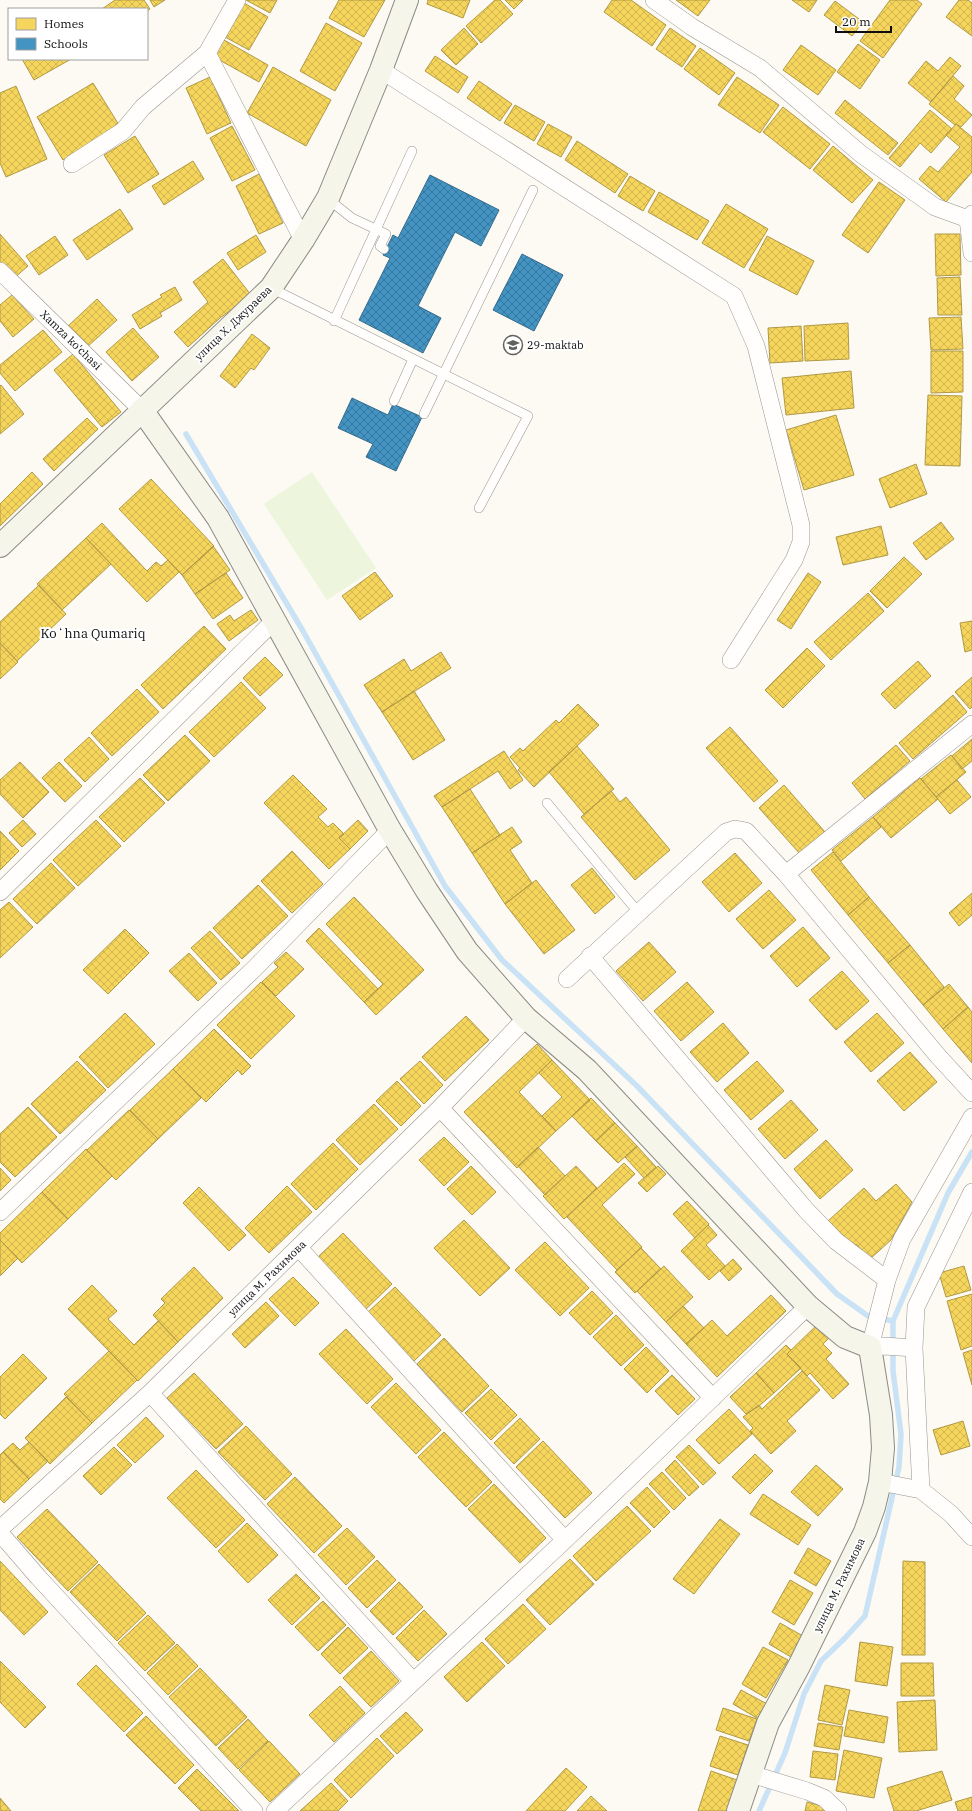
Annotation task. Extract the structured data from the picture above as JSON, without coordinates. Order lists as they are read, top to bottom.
{
  "streets": {
    "street": ["улица Х. Джураева", "Xamza ko'chasi", "улица М. Рахимова"]
  },
  "crossings": [
    ["улица Х. Джураева", "Xamza ko'chasi"]
  ],
  "districts": ["Koʻhna Qumariq"],
  "places": {
    "school or university": ["29-maktab"]
  },
  "legend": ["Homes", "Schools"],
  "scale_bar": "20 m"
}
